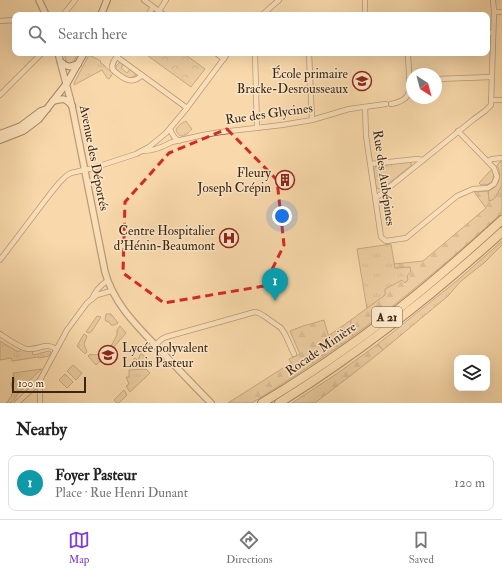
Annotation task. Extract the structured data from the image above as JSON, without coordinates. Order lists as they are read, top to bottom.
{
  "streets": {
    "highway": ["A 21", "Rocade Minière"],
    "street": ["Rue des Glycines", "Avenue des Déportés", "Rue des Aubépines"]
  },
  "crossings": [
    ["Rue des Glycines", "Avenue des Déportés"],
    ["Rue des Glycines", "Rue des Aubépines"]
  ],
  "places": {
    "school or university": ["École primaire Bracke-Desrousseaux", "Lycée polyvalent Louis Pasteur"],
    "building": ["Fleury Joseph Crépin"],
    "hospital": ["Centre Hospitalier d'Hénin-Beaumont"]
  },
  "scale_bar": "100 m",
  "north": "bottom right",
  "page": {
    "search": "Search here",
    "pins": "1",
    "scale": "100 m",
    "heading": "Nearby",
    "list": [
      {
        "mark": "1",
        "name": "Foyer Pasteur",
        "note": "Place · Rue Henri Dunant",
        "value": "120 m"
      }
    ],
    "nav": ["Map", "Directions", "Saved"]
  }
}
